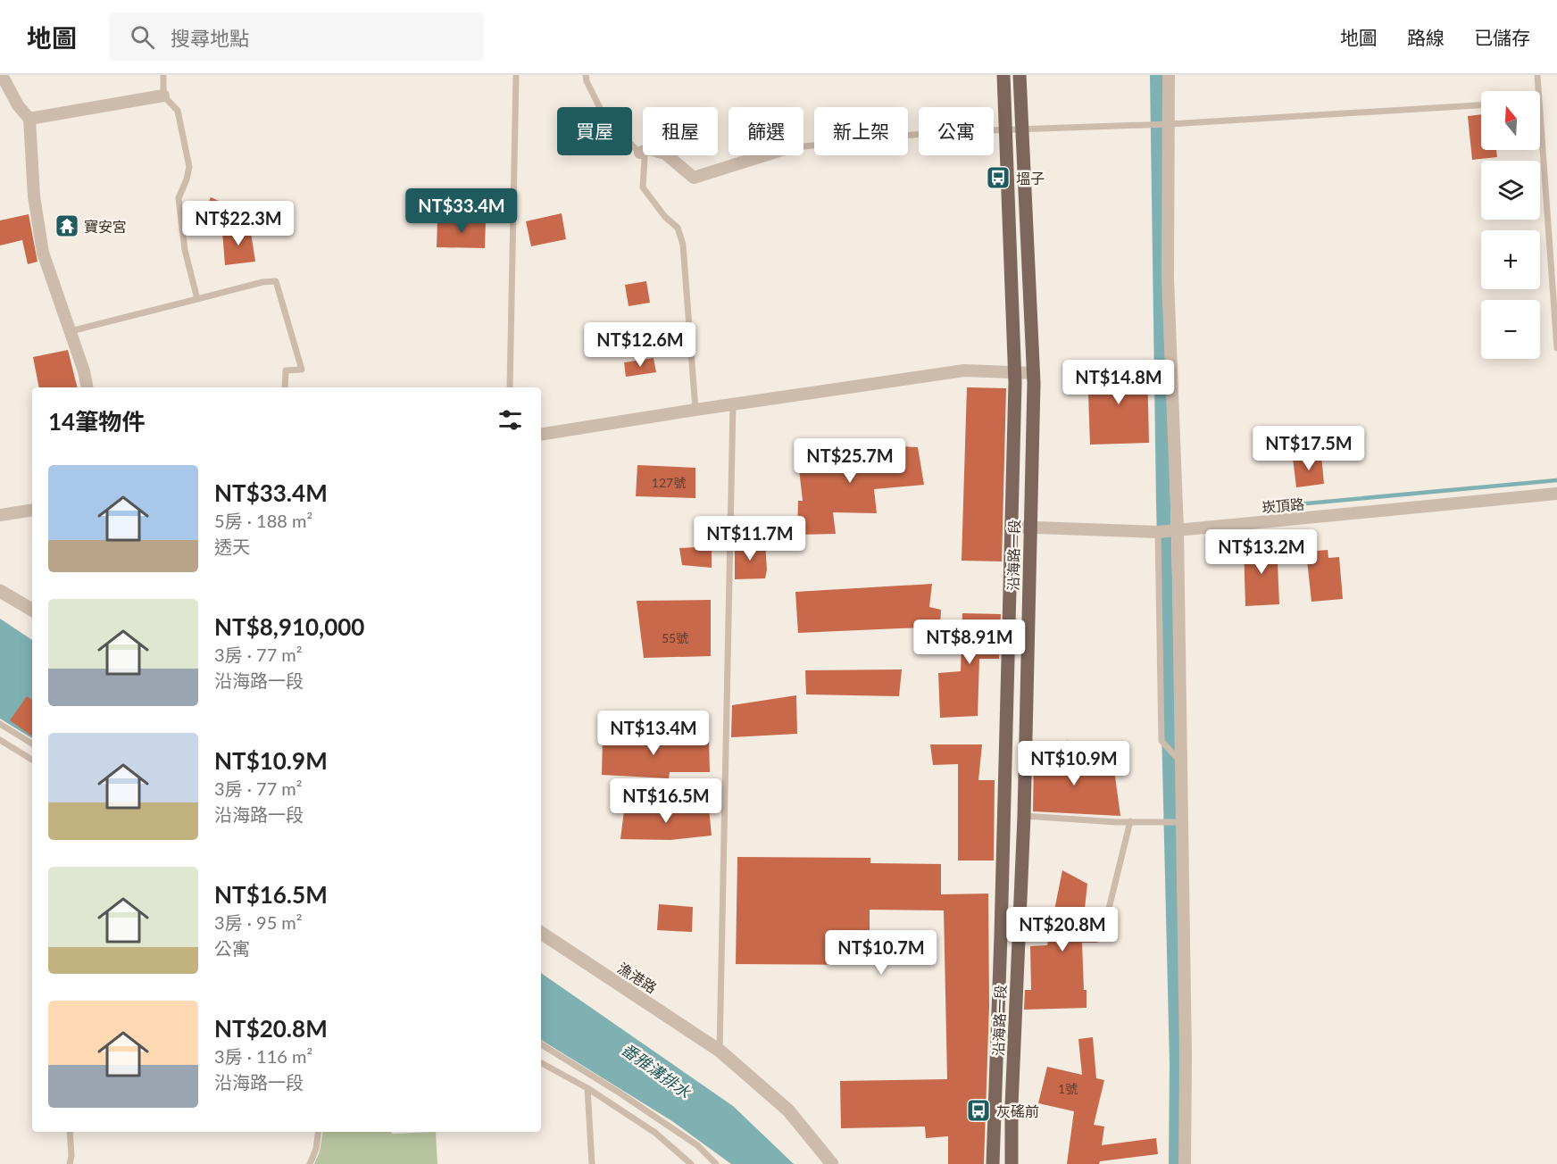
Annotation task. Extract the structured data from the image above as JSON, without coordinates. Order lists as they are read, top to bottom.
{
  "streets": {
    "main road": ["沿海路一段"],
    "street": ["崁頂路", "漁港路"]
  },
  "crossings": [
    ["崁頂路", "沿海路一段"]
  ],
  "water": ["番雅溝排水"],
  "places": {
    "bus stop": ["塭子", "灰磘前"],
    "temple": ["寶安宮"]
  },
  "house_numbers": ["127號", "55號", "1號"],
  "north": "top",
  "page": {
    "header": "地圖",
    "search": "搜尋地點",
    "nav": ["地圖", "路線", "已儲存"],
    "map_buttons": ["+", "−"],
    "chip": [
      "買屋",
      "租屋",
      "篩選",
      "新上架",
      "公寓"
    ],
    "price": [
      "NT$33.4M",
      "NT$22.3M",
      "NT$12.6M",
      "NT$14.8M",
      "NT$17.5M",
      "NT$25.7M",
      "NT$11.7M",
      "NT$13.2M",
      "NT$8.91M",
      "NT$13.4M",
      "NT$10.9M",
      "NT$16.5M",
      "NT$20.8M",
      "NT$10.7M"
    ],
    "heading": "14筆物件",
    "list": [
      {
        "name": "NT$33.4M",
        "note": "5房 · 188 m² · 透天"
      },
      {
        "name": "NT$8,910,000",
        "note": "3房 · 77 m² · 沿海路一段"
      },
      {
        "name": "NT$10.9M",
        "note": "3房 · 77 m² · 沿海路一段"
      },
      {
        "name": "NT$16.5M",
        "note": "3房 · 95 m² · 公寓"
      },
      {
        "name": "NT$20.8M",
        "note": "3房 · 116 m² · 沿海路一段"
      }
    ]
  }
}
